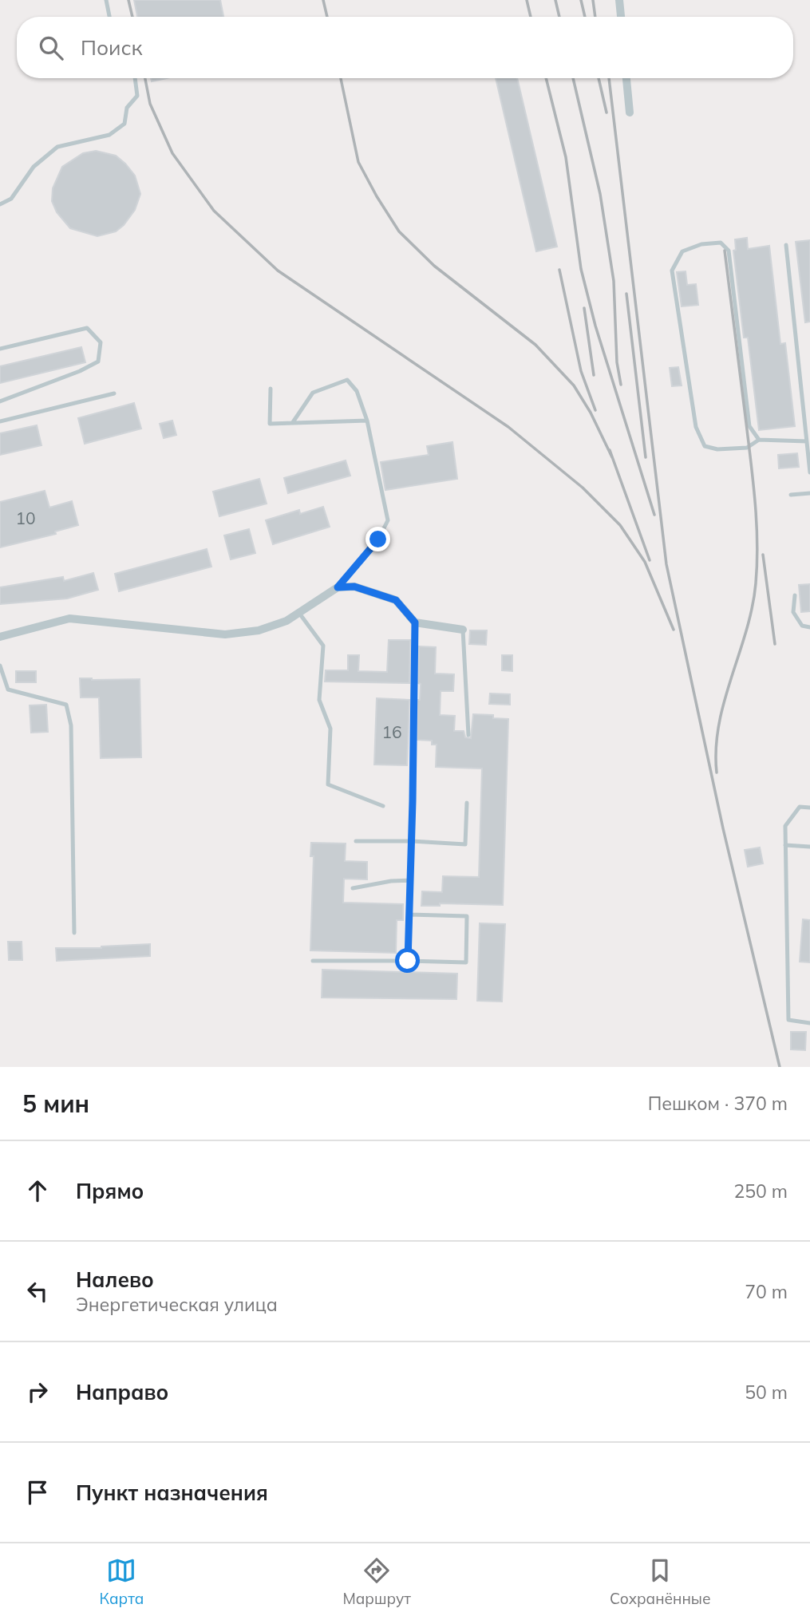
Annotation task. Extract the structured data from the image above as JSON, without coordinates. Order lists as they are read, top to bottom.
{
  "house_numbers": ["10", "16"],
  "page": {
    "search": "Поиск",
    "heading": ["5 мин", "Пешком · 370 m"],
    "list": [
      ["Прямо", "250 m"],
      ["Налево", "Энергетическая улица", "70 m"],
      ["Направо", "50 m"],
      "Пункт назначения"
    ],
    "nav": ["Карта", "Маршрут", "Сохранённые"]
  }
}
